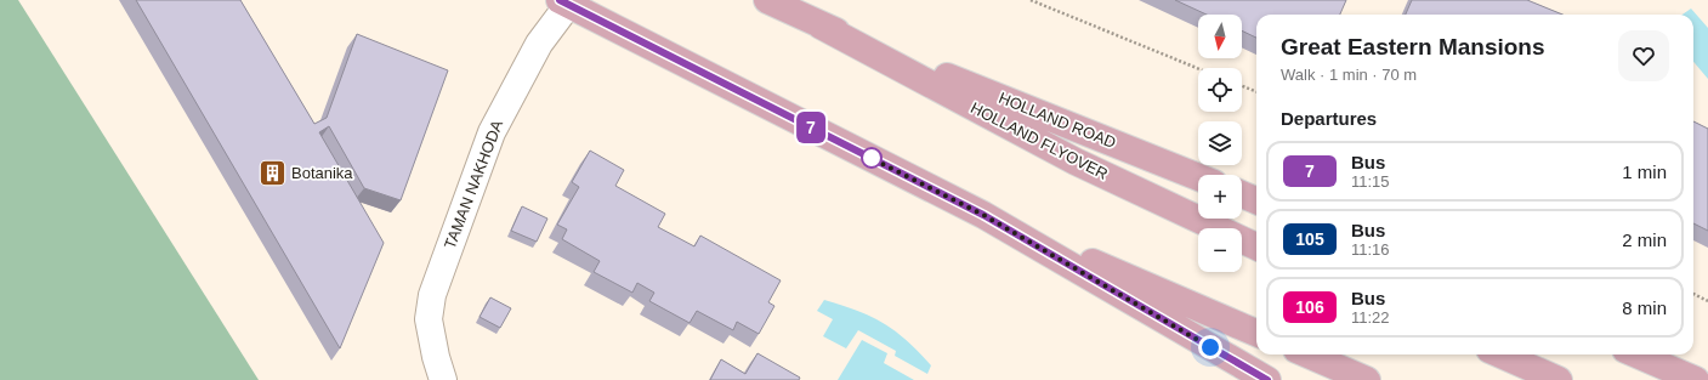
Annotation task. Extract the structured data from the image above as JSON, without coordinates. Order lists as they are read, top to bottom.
{
  "streets": {
    "main road": ["HOLLAND ROAD", "HOLLAND FLYOVER"],
    "street": ["TAMAN NAKHODA"]
  },
  "crossings": [
    ["HOLLAND ROAD", "HOLLAND FLYOVER"]
  ],
  "places": {
    "building": ["Botanika"]
  },
  "lines": ["bus line 7"],
  "north": "bottom",
  "page": {
    "on_map": "7",
    "map_buttons": ["+", "−"],
    "heading": [
      ["Great Eastern Mansions", "Walk · 1 min · 70 m"],
      "Departures"
    ],
    "list": [
      {
        "mark": "7",
        "name": "Bus",
        "note": "11:15",
        "value": "1 min"
      },
      {
        "mark": "105",
        "name": "Bus",
        "note": "11:16",
        "value": "2 min"
      },
      {
        "mark": "106",
        "name": "Bus",
        "note": "11:22",
        "value": "8 min"
      }
    ]
  }
}
